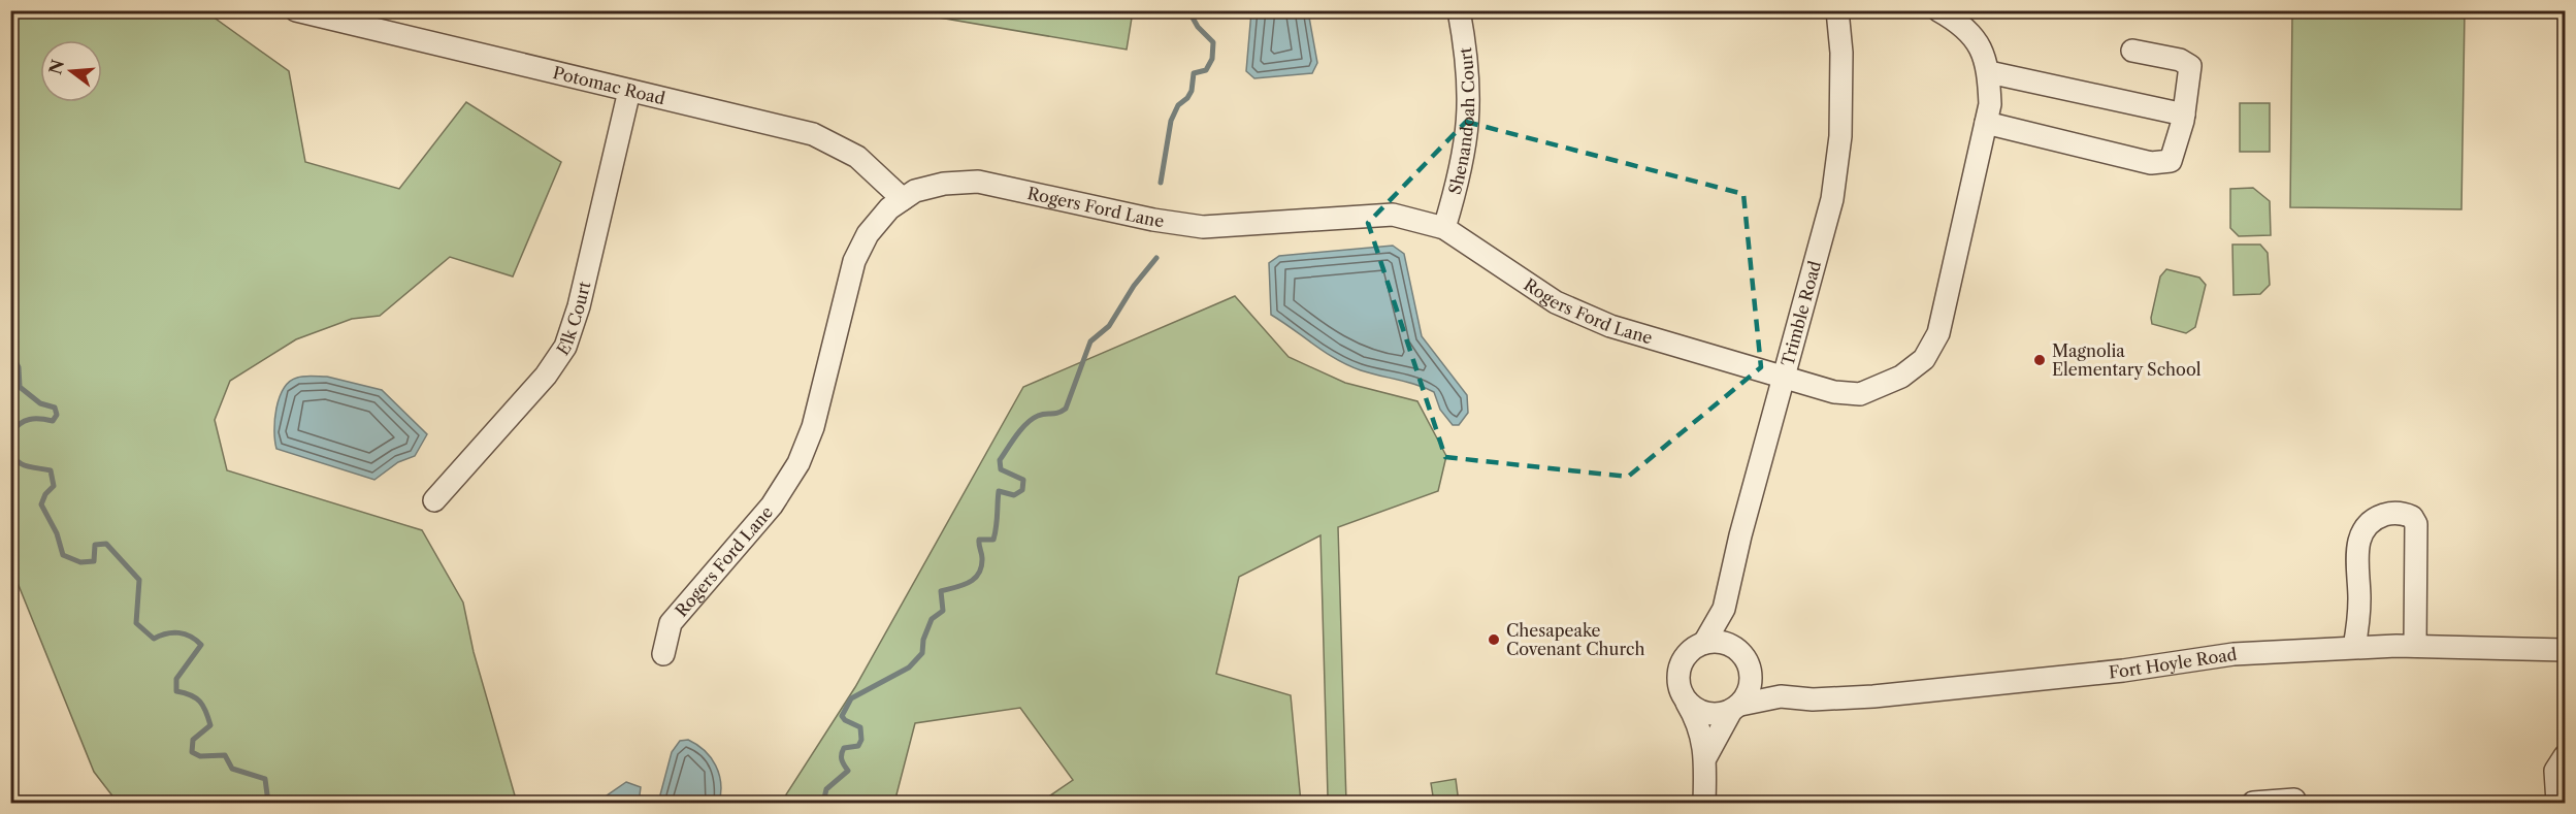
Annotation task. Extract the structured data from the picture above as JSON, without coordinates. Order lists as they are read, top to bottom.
{
  "streets": {
    "street": [
      "Potomac Road",
      "Shenandoah Court",
      "Rogers Ford Lane",
      "Trimble Road",
      "Elk Court",
      "Fort Hoyle Road"
    ]
  },
  "crossings": [
    ["Potomac Road", "Rogers Ford Lane"],
    ["Potomac Road", "Elk Court"],
    ["Shenandoah Court", "Rogers Ford Lane"],
    ["Rogers Ford Lane", "Trimble Road"],
    ["Trimble Road", "Fort Hoyle Road"]
  ],
  "places": ["Magnolia Elementary School", "Chesapeake Covenant Church"],
  "north": "left"
}
